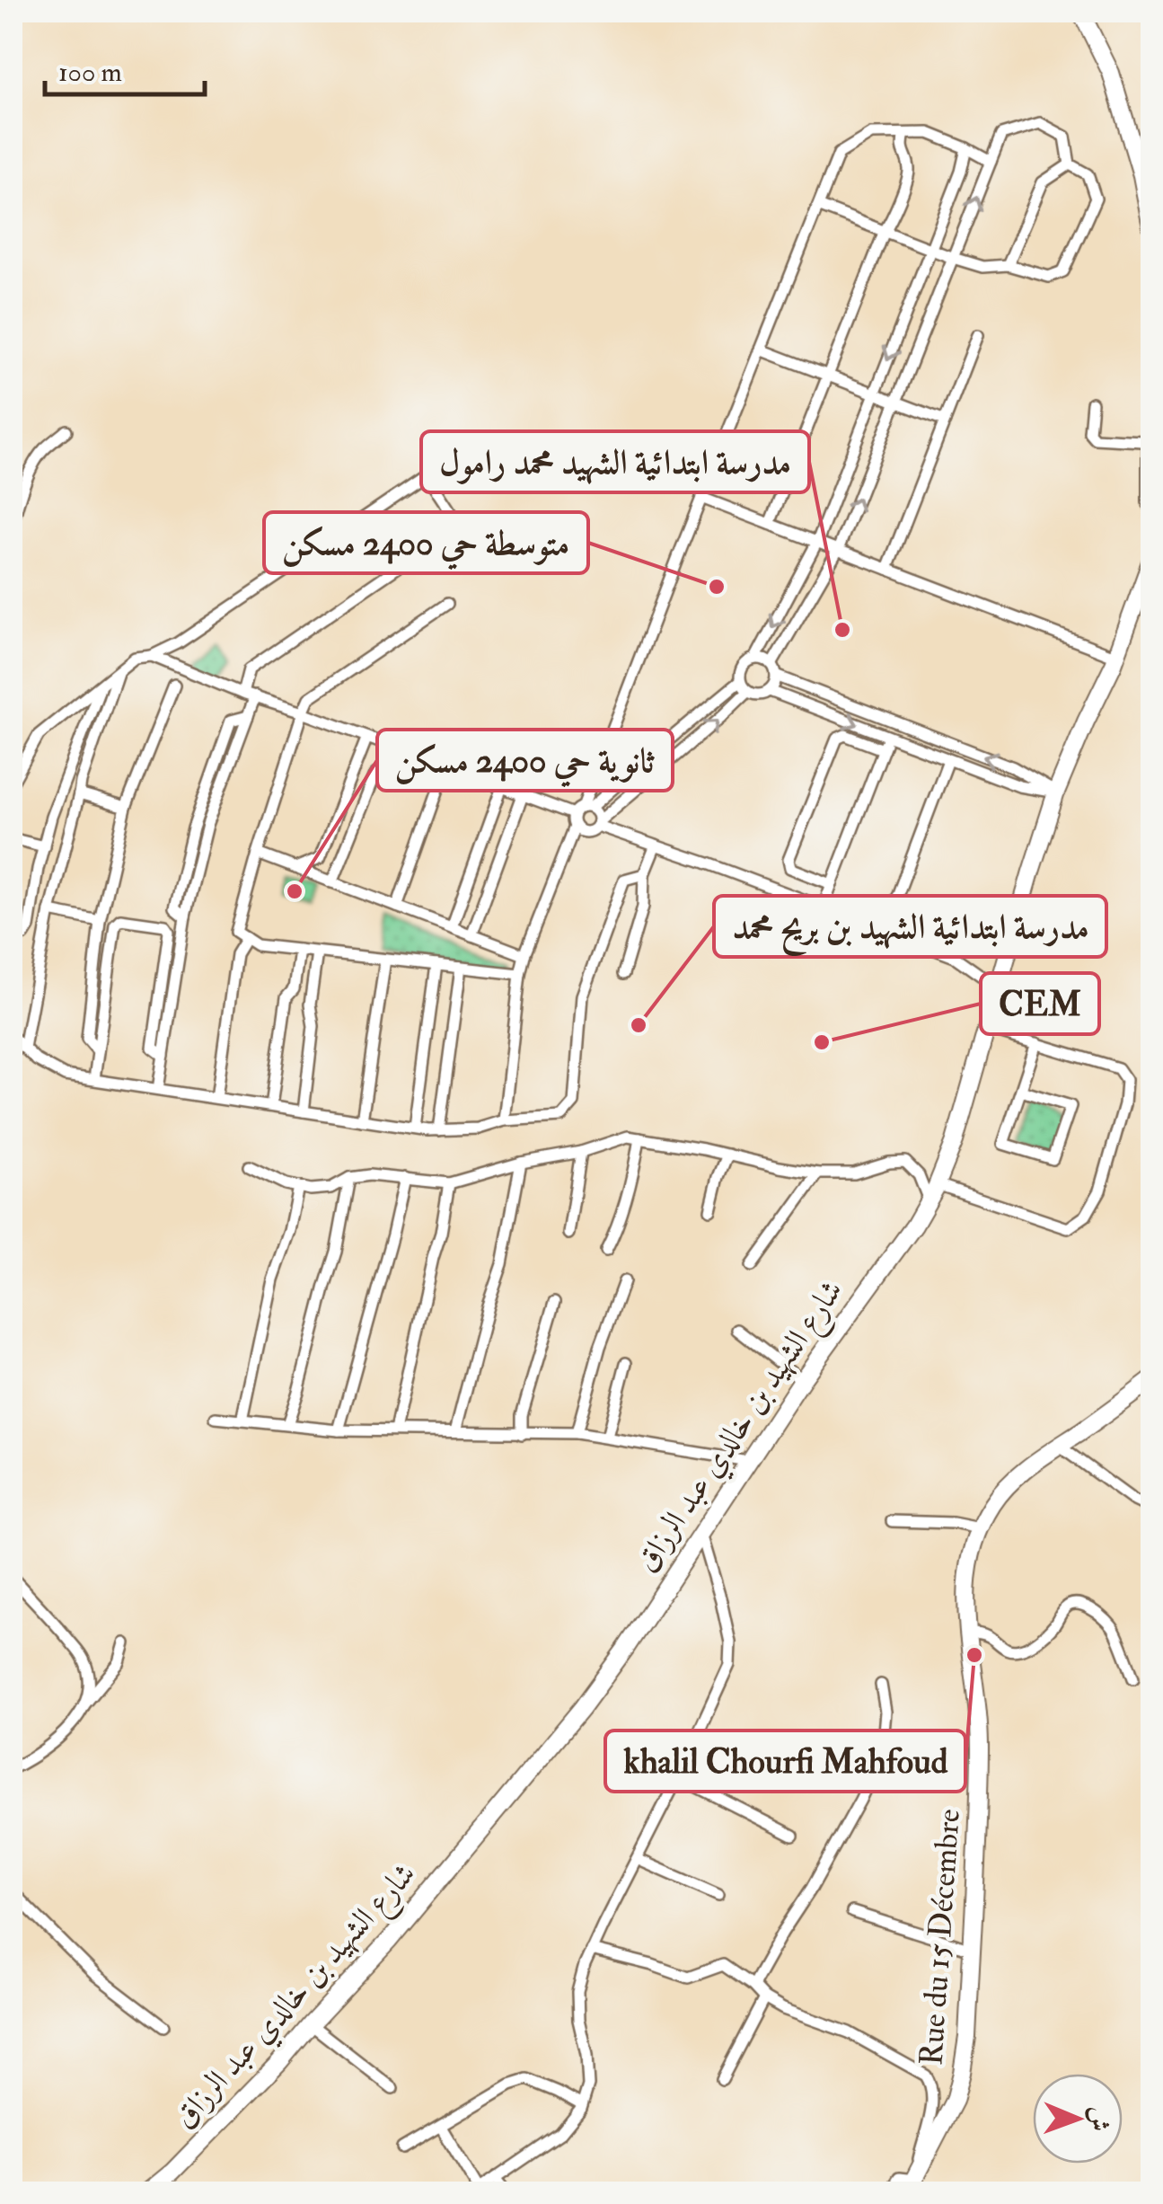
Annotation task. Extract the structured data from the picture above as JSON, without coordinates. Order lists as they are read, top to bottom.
{
  "streets": {
    "main road": ["شارع الشهيد بن خالدي عبد الرزاق", "Rue du 15 Décembre"]
  },
  "places": [
    "متوسطة حي 2400 مسكن",
    "مدرسة ابتدائية الشهيد محمد رامول",
    "ثانوية حي 2400 مسكن",
    "مدرسة ابتدائية الشهيد بن بريح محمد",
    "CEM",
    "khalil Chourfi Mahfoud"
  ],
  "scale_bar": "100 m",
  "north": "right"
}
